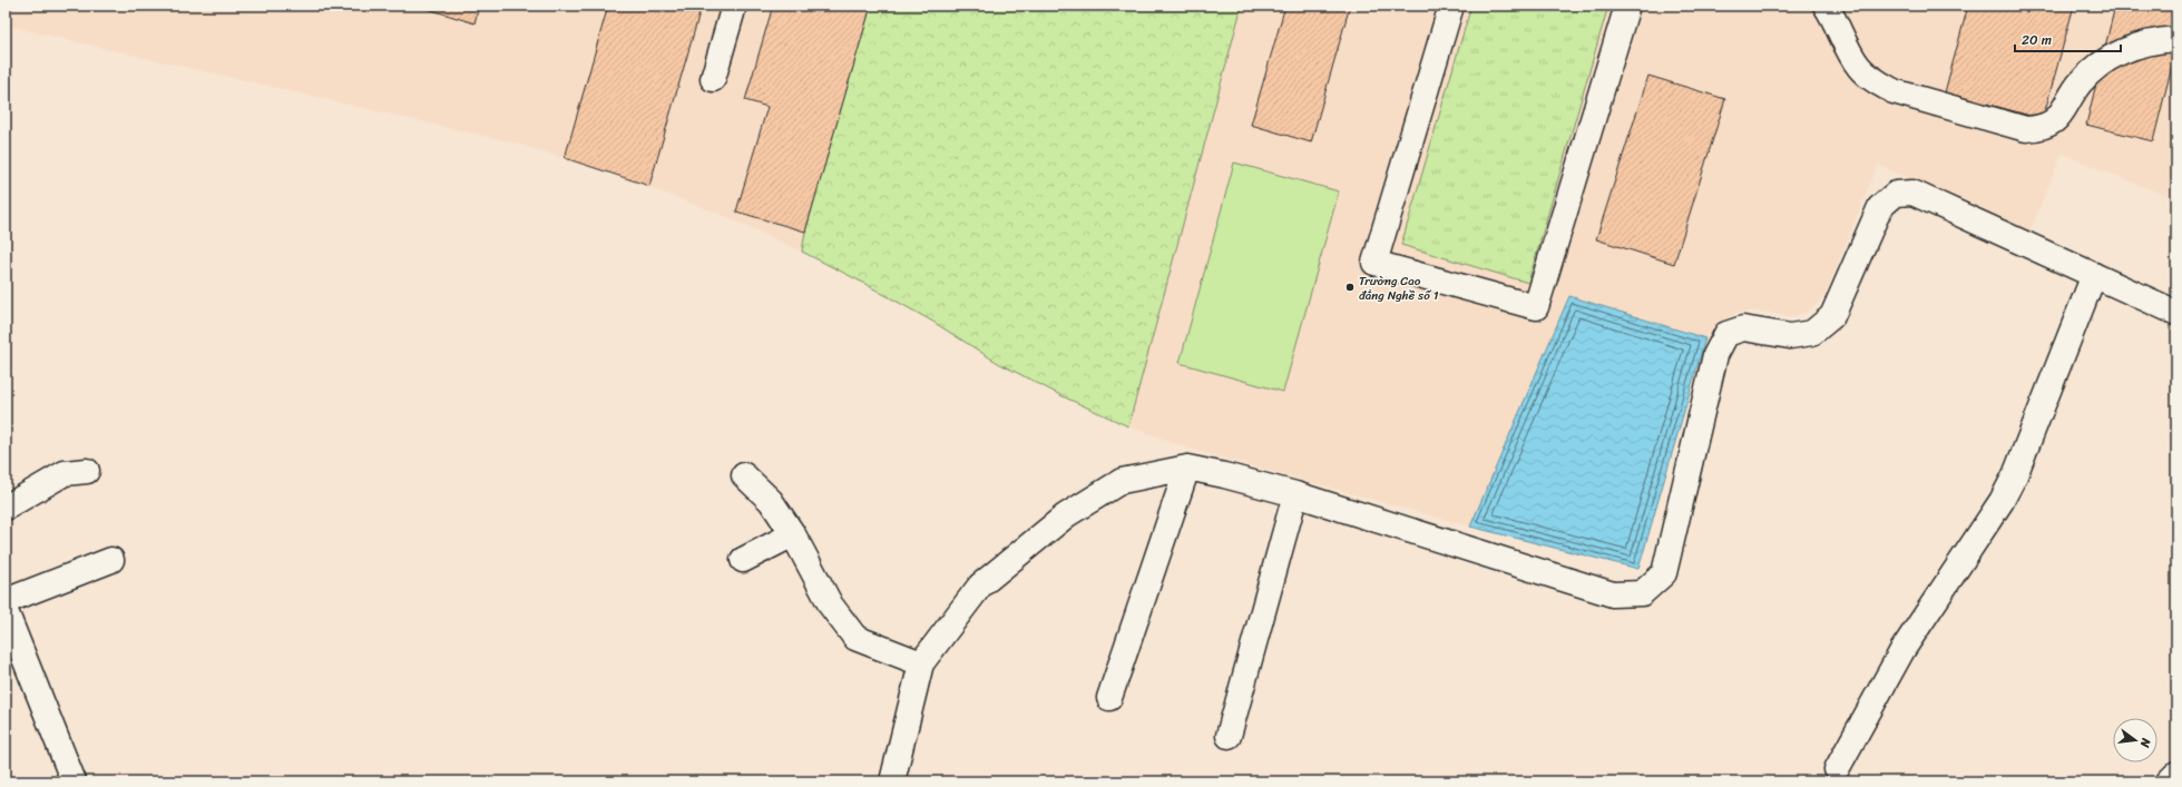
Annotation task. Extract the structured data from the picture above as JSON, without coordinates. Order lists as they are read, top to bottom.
{
  "places": ["Trường Cao đẳng Nghề số 1"],
  "scale_bar": "20 m",
  "north": "right"
}
